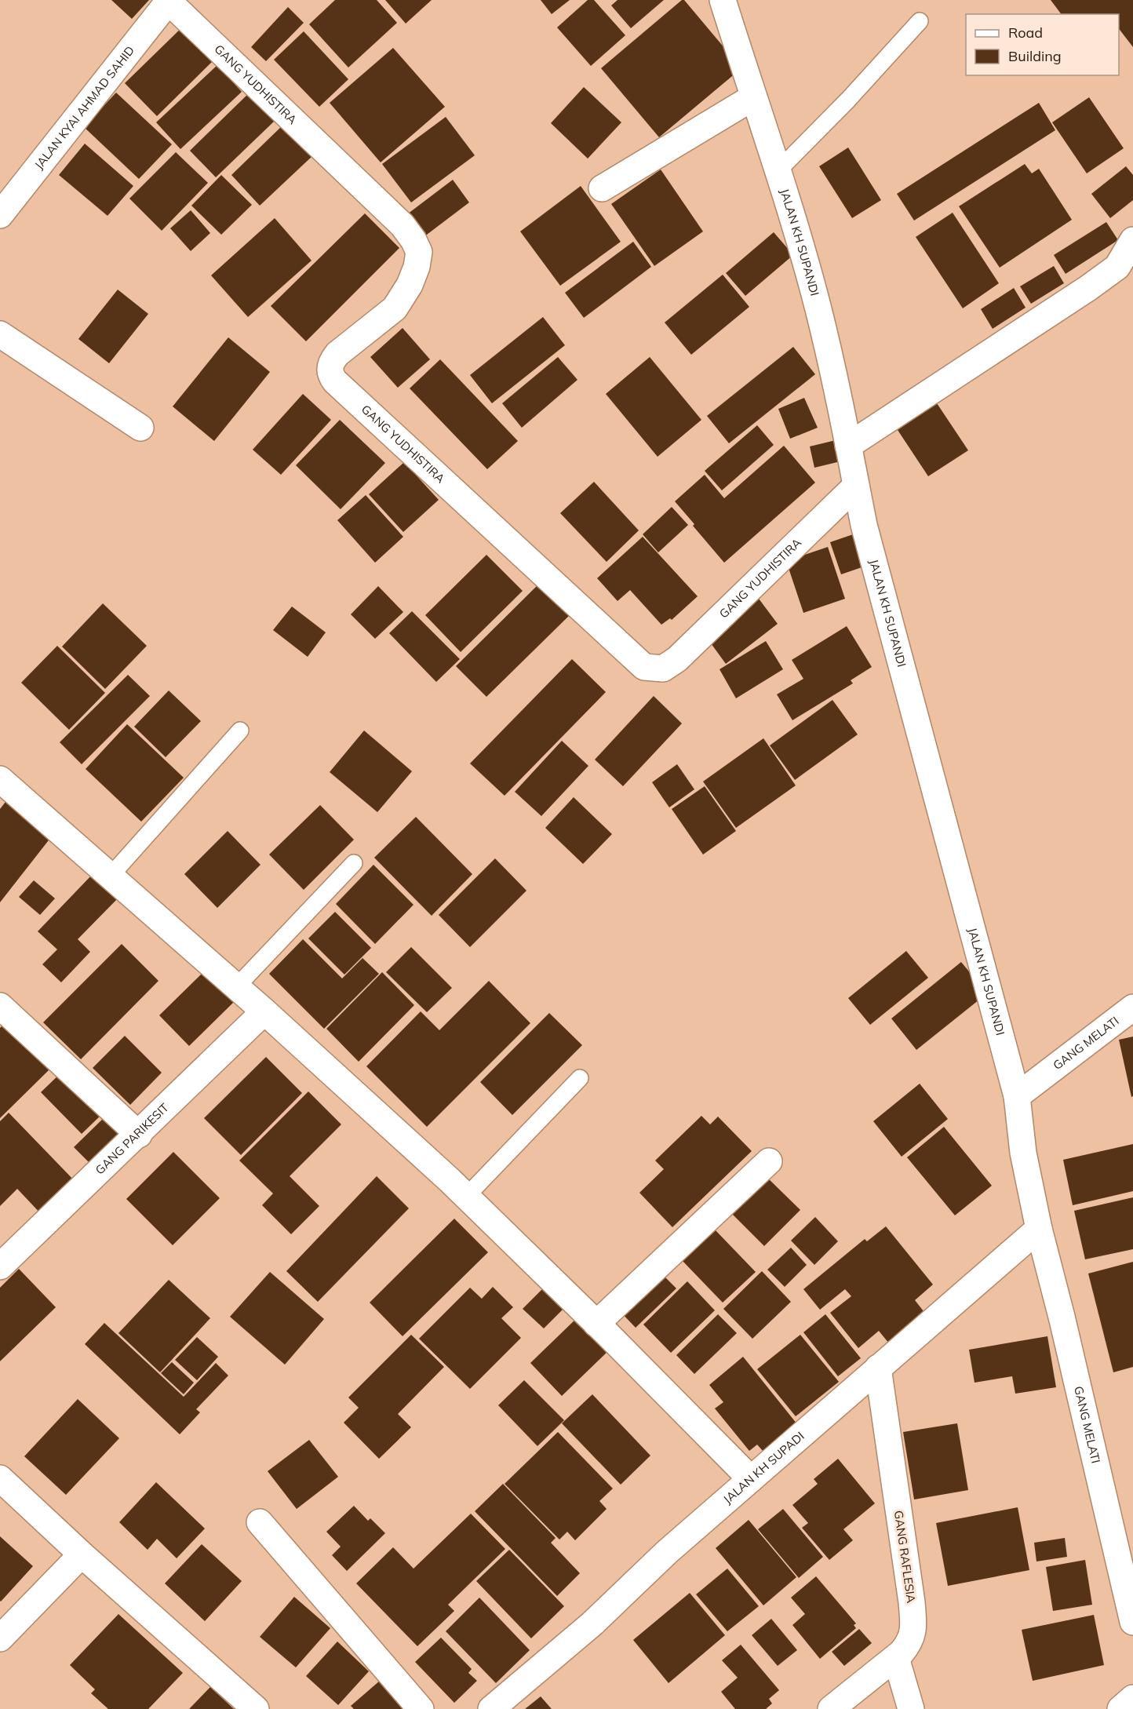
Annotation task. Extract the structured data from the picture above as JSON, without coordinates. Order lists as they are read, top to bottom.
{
  "streets": {
    "street": [
      "GANG YUDHISTIRA",
      "JALAN KYAI AHMAD SAHID",
      "JALAN KH SUPANDI",
      "GANG MELATI",
      "GANG PARIKESIT",
      "JALAN KH SUPADI",
      "GANG RAFLESIA"
    ]
  },
  "crossings": [
    ["GANG YUDHISTIRA", "JALAN KYAI AHMAD SAHID"],
    ["GANG YUDHISTIRA", "JALAN KH SUPANDI"],
    ["JALAN KH SUPANDI", "GANG MELATI"],
    ["JALAN KH SUPANDI", "JALAN KH SUPADI"],
    ["GANG MELATI", "JALAN KH SUPADI"],
    ["JALAN KH SUPADI", "GANG RAFLESIA"]
  ],
  "legend": ["Road", "Building"]
}
